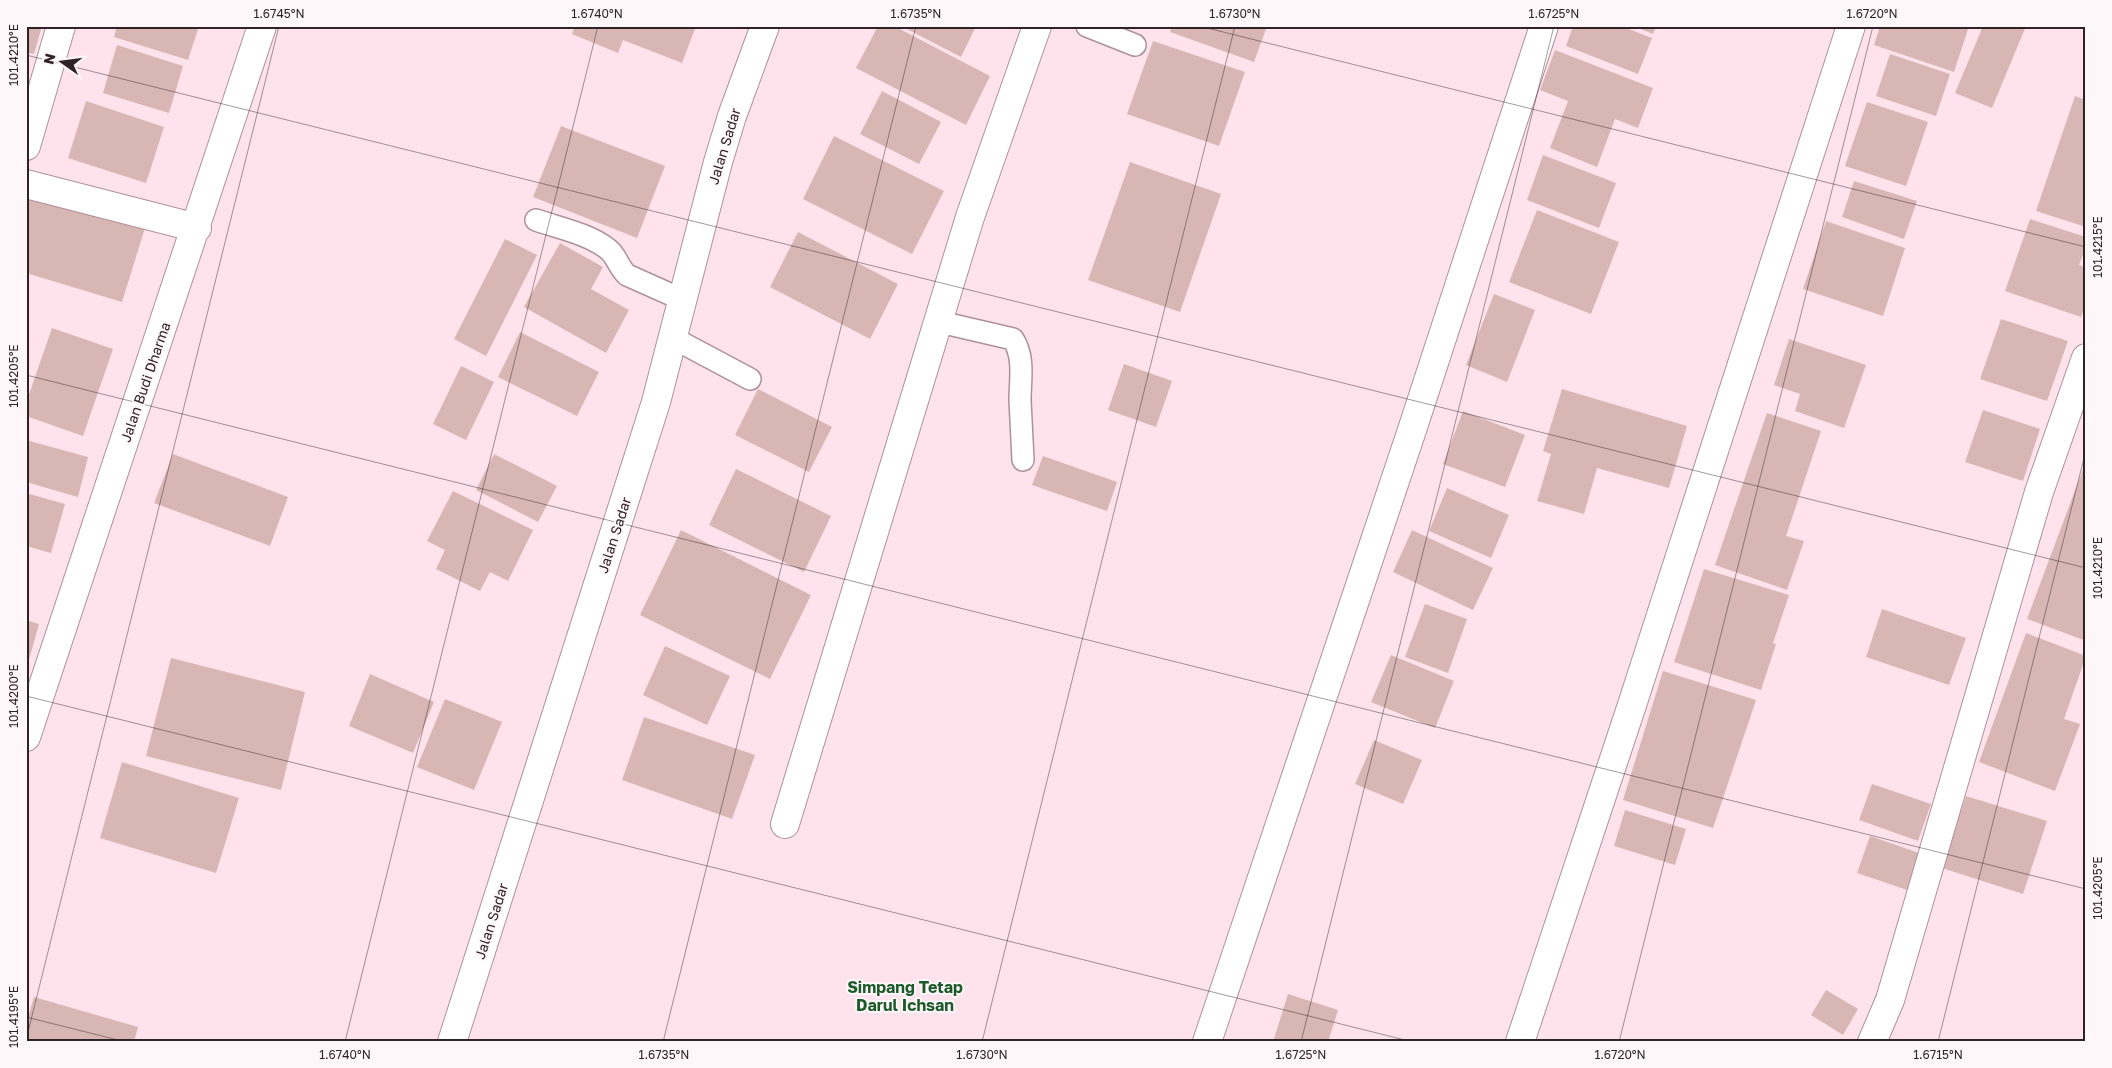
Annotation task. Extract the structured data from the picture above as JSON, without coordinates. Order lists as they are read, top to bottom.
{
  "streets": {
    "street": ["Jalan Sadar", "Jalan Budi Dharma"]
  },
  "districts": ["Simpang Tetap Darul Ichsan"],
  "north": "left",
  "coordinates": [
    "1.6745°N",
    "1.6740°N",
    "1.6735°N",
    "1.6730°N",
    "1.6725°N",
    "1.6720°N",
    "101.4210°E",
    "101.4215°E",
    "101.4205°E",
    "101.4200°E",
    "101.4195°E",
    "1.6715°N"
  ]
}
